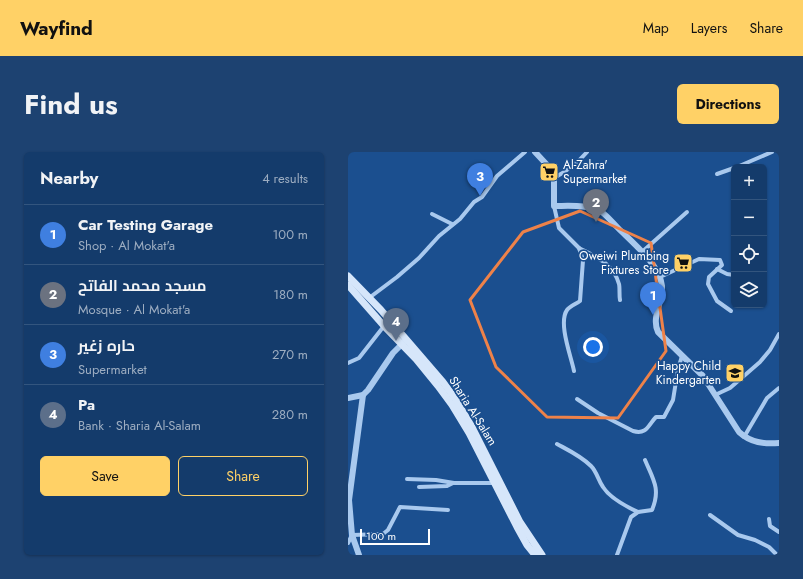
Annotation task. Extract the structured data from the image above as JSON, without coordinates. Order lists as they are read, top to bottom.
{
  "streets": {
    "main road": ["Sharia Al-Salam"]
  },
  "places": {
    "supermarket": ["Al-Zahra' Supermarket", "Oweiwi Plumbing Fixtures Store"],
    "school or university": ["Happy Child Kindergarten"]
  },
  "scale_bar": "100 m",
  "page": {
    "header": "Wayfind",
    "nav": ["Map", "Layers", "Share"],
    "title": "Find us",
    "buttons": [
      "Directions",
      ["Save", "Share"]
    ],
    "heading": ["Nearby", "4 results"],
    "pins": [
      "3",
      "2",
      "1",
      "4"
    ],
    "map_buttons": ["+", "−"],
    "list": [
      {
        "mark": "1",
        "name": "Car Testing Garage",
        "note": "Shop · Al Mokat'a",
        "value": "100 m"
      },
      {
        "mark": "2",
        "name": "مسجد محمد الفاتح",
        "note": "Mosque · Al Mokat'a",
        "value": "180 m"
      },
      {
        "mark": "3",
        "name": "حاره زغير",
        "note": "Supermarket",
        "value": "270 m"
      },
      {
        "mark": "4",
        "name": "Pa",
        "note": "Bank · Sharia Al-Salam",
        "value": "280 m"
      }
    ],
    "scale": "100 m"
  }
}
